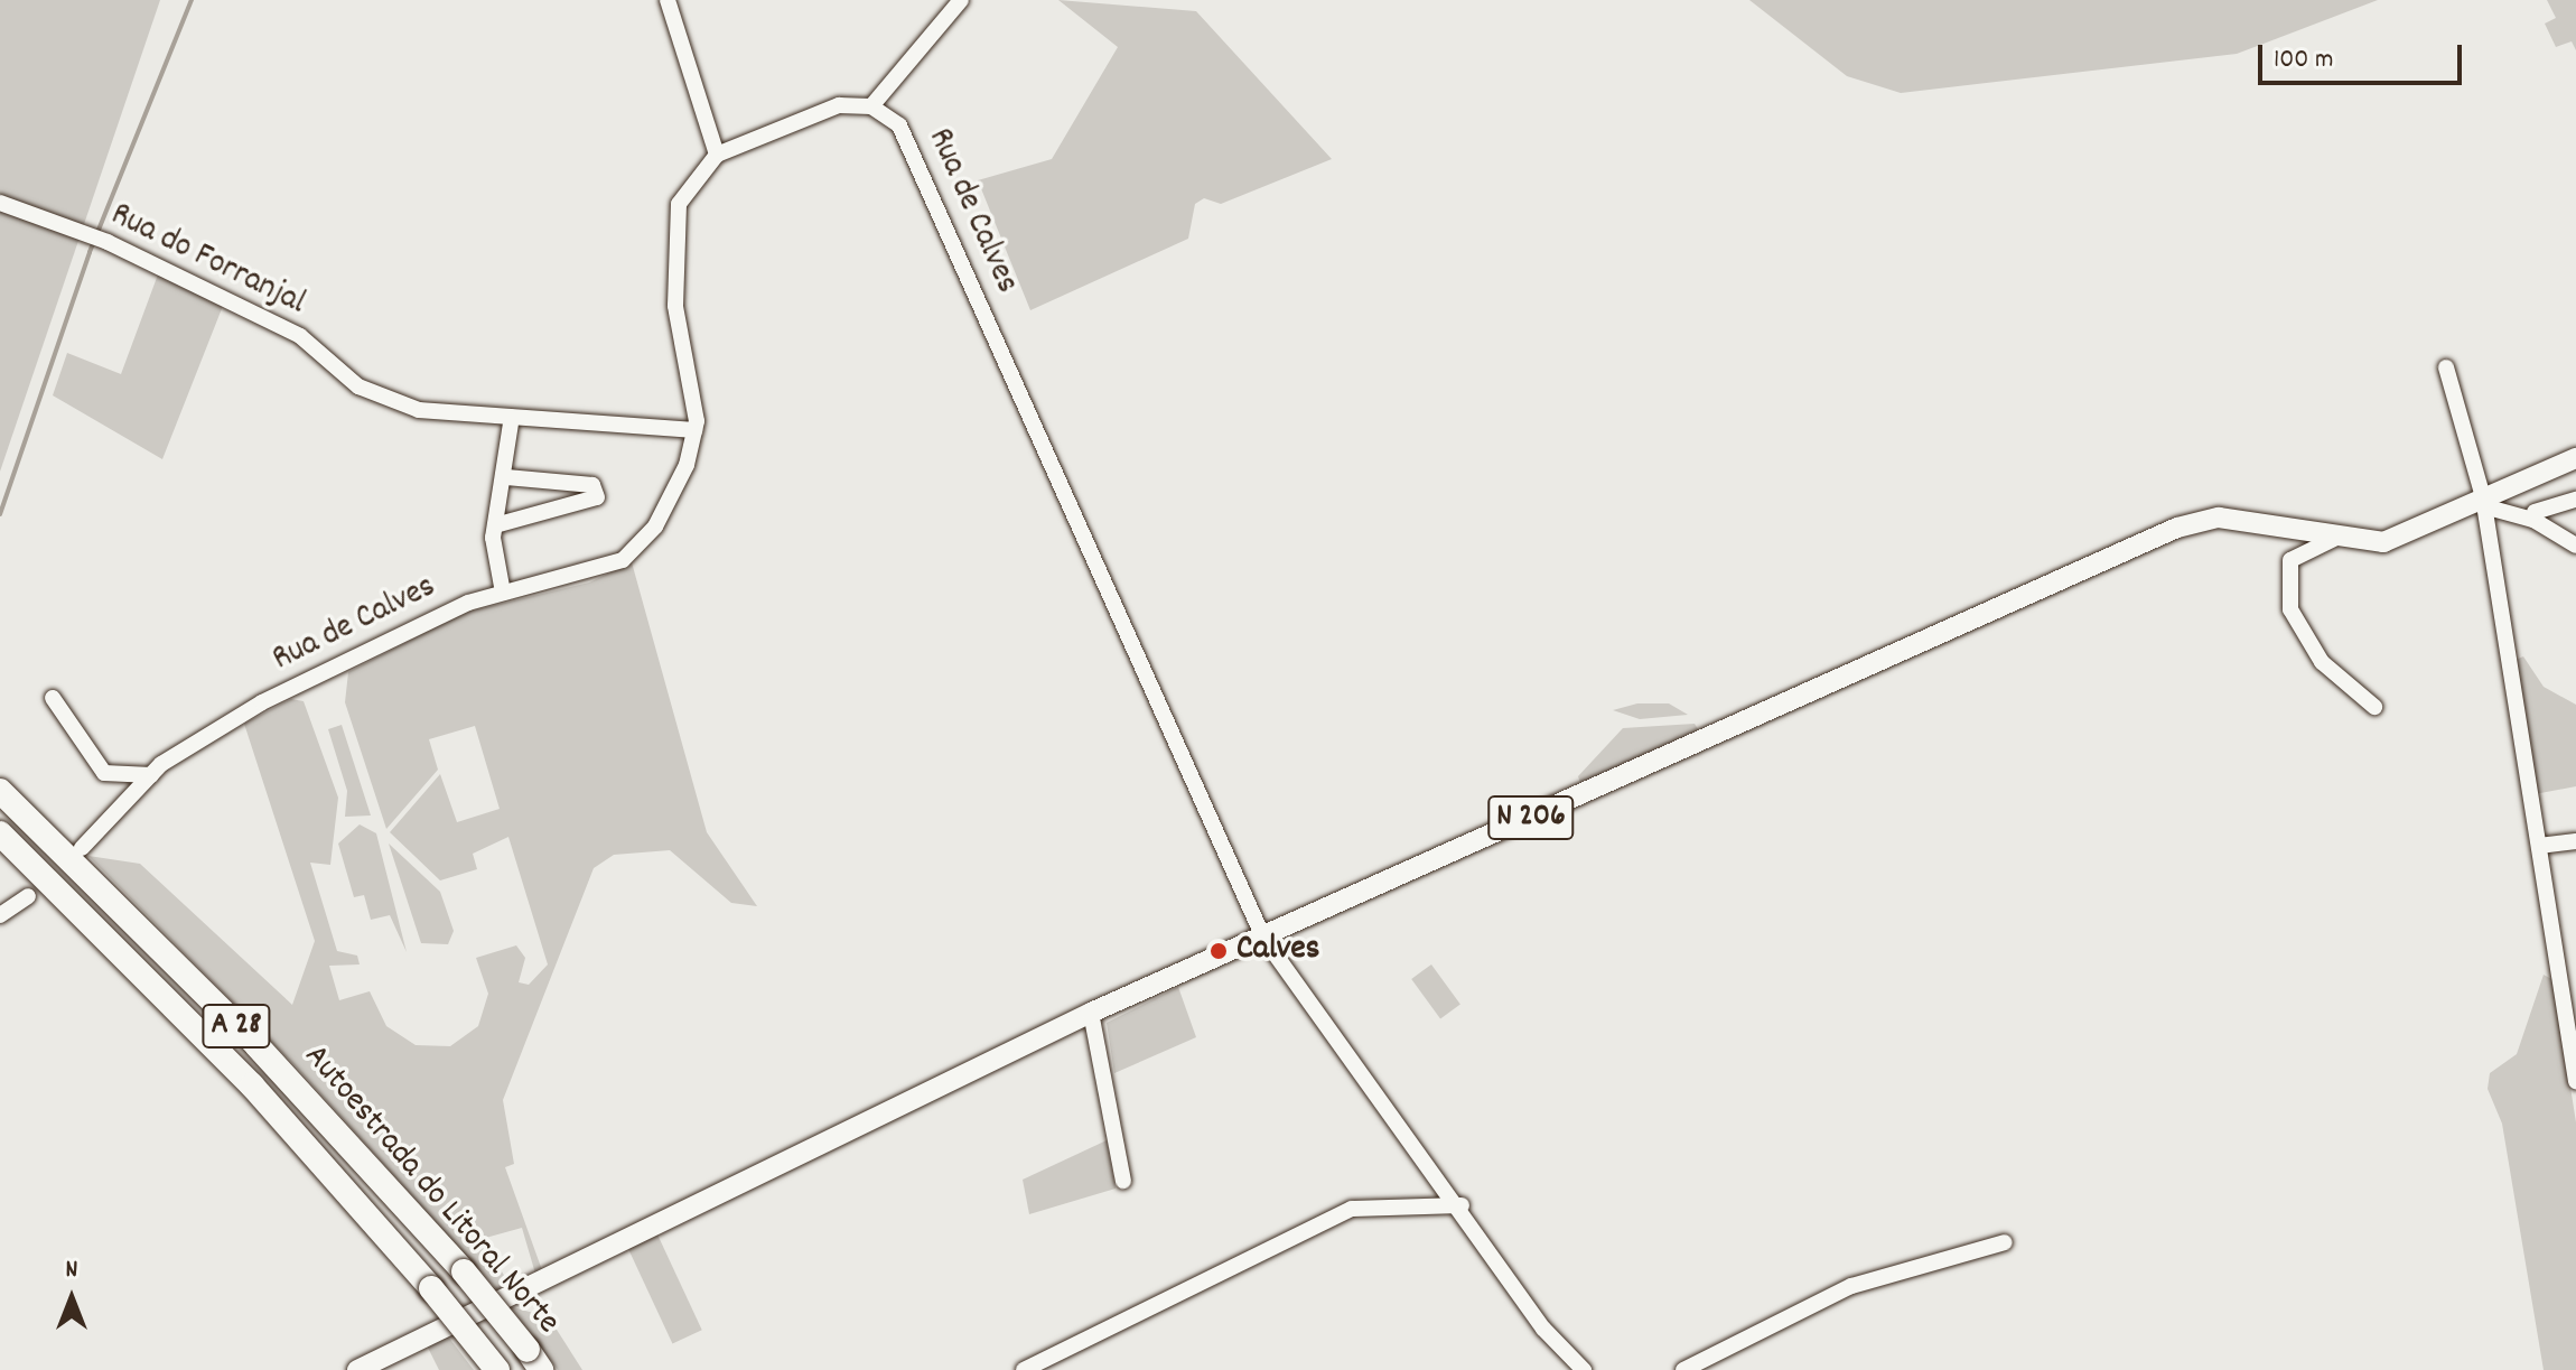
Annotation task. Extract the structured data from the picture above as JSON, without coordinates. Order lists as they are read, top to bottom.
{
  "streets": {
    "highway": ["A 28", "Autoestrada do Litoral Norte"],
    "main road": ["N 206"],
    "street": ["Rua de Calves", "Rua do Forranjal"]
  },
  "crossings": [
    ["Rua de Calves", "Rua do Forranjal"],
    ["Rua de Calves", "N 206"]
  ],
  "places": ["Calves"],
  "scale_bar": "100 m",
  "north": "top"
}
